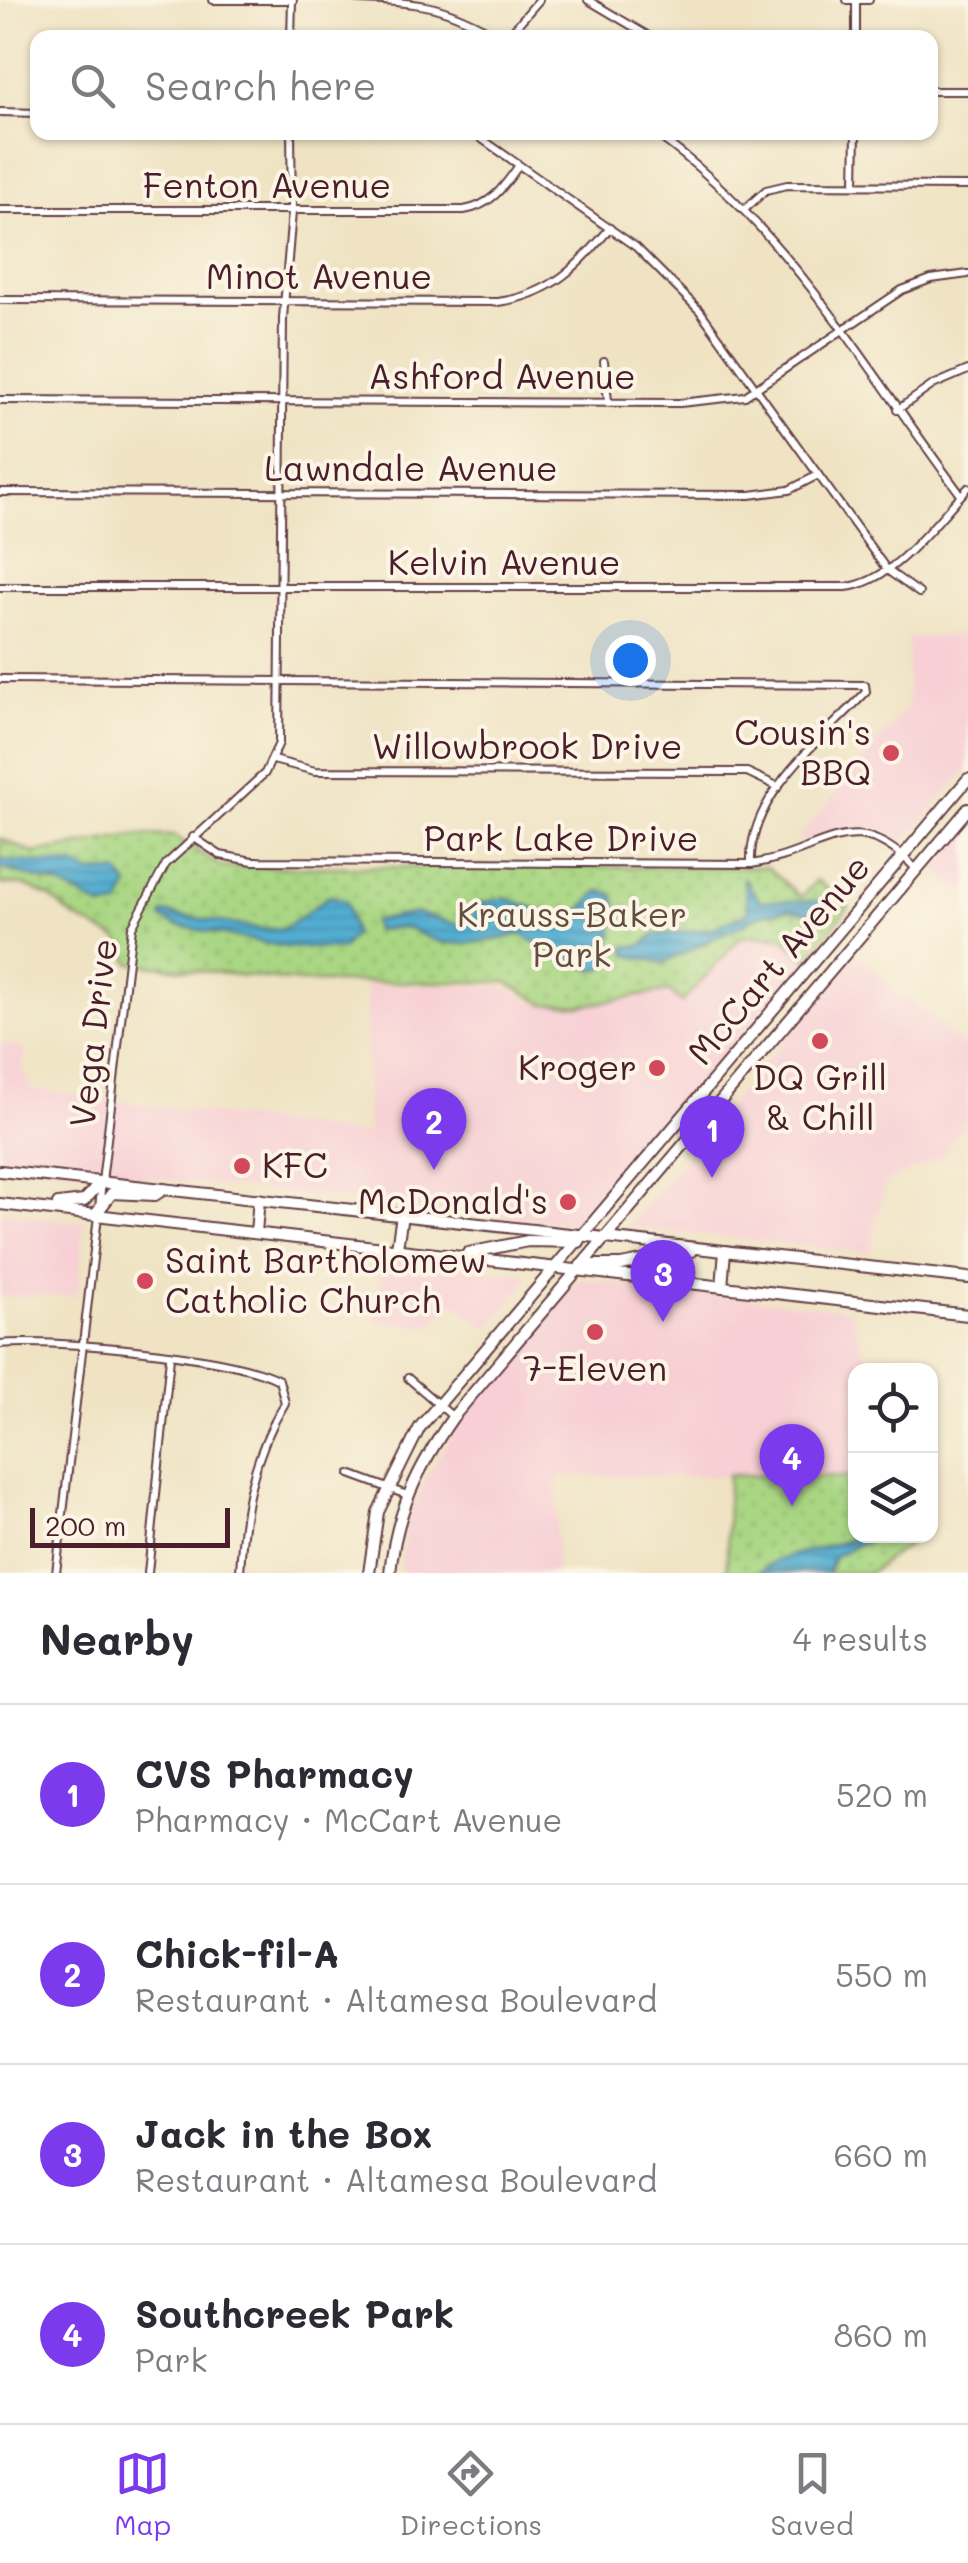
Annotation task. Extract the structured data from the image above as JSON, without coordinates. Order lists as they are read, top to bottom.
{
  "streets": {
    "main road": ["McCart Avenue"],
    "street": [
      "Fenton Avenue",
      "Minot Avenue",
      "Ashford Avenue",
      "Lawndale Avenue",
      "Kelvin Avenue",
      "Willowbrook Drive",
      "Park Lake Drive",
      "Vega Drive"
    ]
  },
  "crossings": [
    ["Willowbrook Drive", "Vega Drive"],
    ["Park Lake Drive", "McCart Avenue"],
    ["Park Lake Drive", "Vega Drive"]
  ],
  "parks": ["Krauss-Baker Park"],
  "places": [
    "Cousin's BBQ",
    "DQ Grill & Chill",
    "Kroger",
    "KFC",
    "McDonald's",
    "Saint Bartholomew Catholic Church",
    "7-Eleven"
  ],
  "scale_bar": "200 m",
  "page": {
    "search": "Search here",
    "pins": [
      "2",
      "1",
      "3",
      "4"
    ],
    "scale": "200 m",
    "heading": ["Nearby", "4 results"],
    "list": [
      {
        "mark": "1",
        "name": "CVS Pharmacy",
        "note": "Pharmacy · McCart Avenue",
        "value": "520 m"
      },
      {
        "mark": "2",
        "name": "Chick-fil-A",
        "note": "Restaurant · Altamesa Boulevard",
        "value": "550 m"
      },
      {
        "mark": "3",
        "name": "Jack in the Box",
        "note": "Restaurant · Altamesa Boulevard",
        "value": "660 m"
      },
      {
        "mark": "4",
        "name": "Southcreek Park",
        "note": "Park",
        "value": "860 m"
      }
    ],
    "nav": ["Map", "Directions", "Saved"]
  }
}
